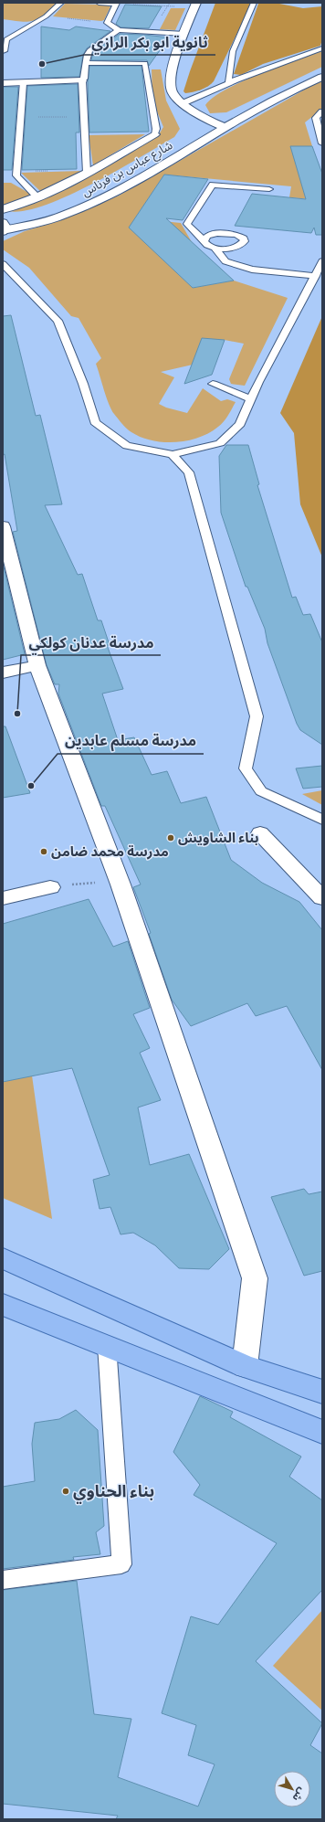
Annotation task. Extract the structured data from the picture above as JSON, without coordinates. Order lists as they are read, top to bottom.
{
  "streets": {
    "main road": ["شارع عباس بن فرناس"]
  },
  "places": [
    "ثانوية ابو بكر الرازي",
    "مدرسة عدنان كولكي",
    "مدرسة مسلم عابدين",
    "بناء الشاويش",
    "مدرسة محمد ضامن",
    "بناء الحناوي"
  ],
  "north": "bottom right"
}
